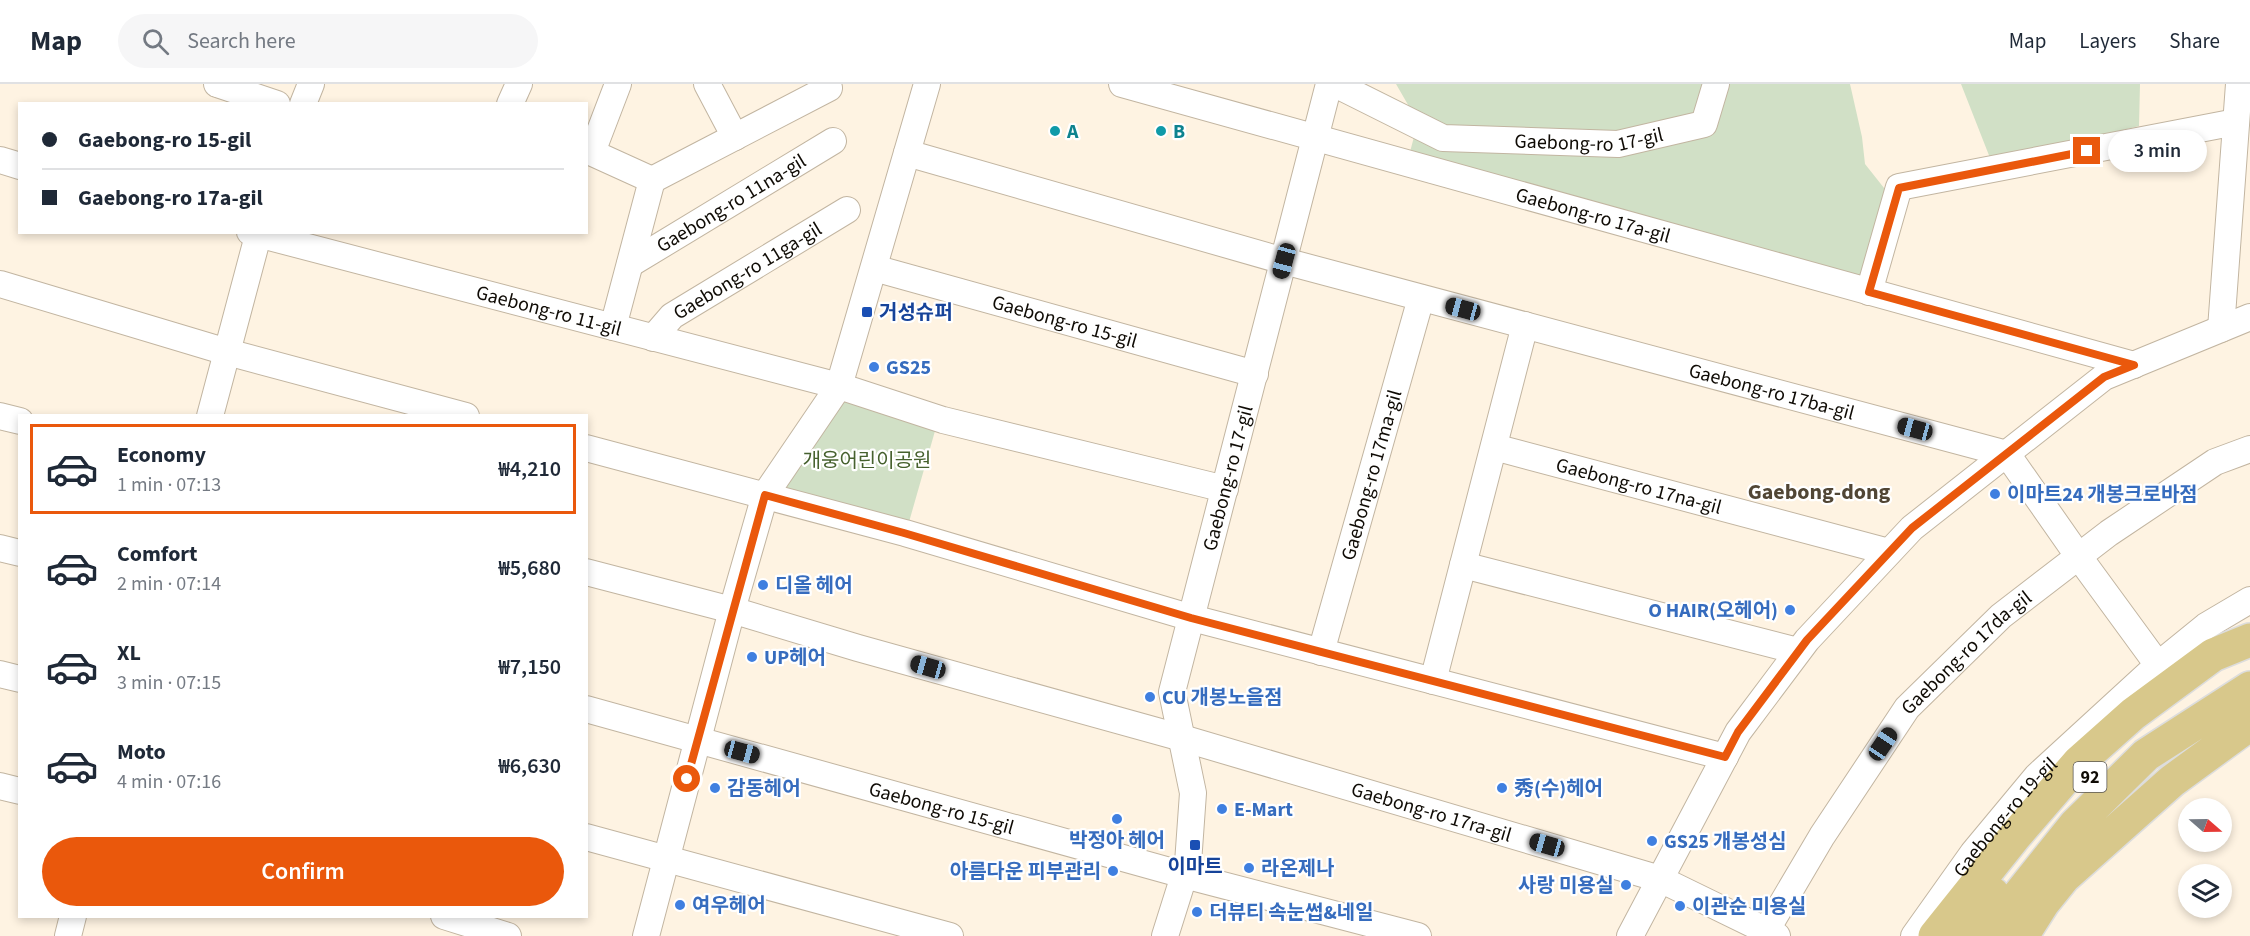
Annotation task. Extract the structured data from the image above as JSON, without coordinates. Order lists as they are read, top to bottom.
{
  "streets": {
    "main road": ["92"],
    "street": [
      "Gaebong-ro 17-gil",
      "Gaebong-ro 11na-gil",
      "Gaebong-ro 17a-gil",
      "Gaebong-ro 11ga-gil",
      "Gaebong-ro 11-gil",
      "Gaebong-ro 15-gil",
      "Gaebong-ro 17ba-gil",
      "Gaebong-ro 17ma-gil",
      "Gaebong-ro 17na-gil",
      "Gaebong-ro 17da-gil",
      "Gaebong-ro 17ra-gil",
      "Gaebong-ro 19-gil"
    ]
  },
  "crossings": [
    ["Gaebong-ro 17-gil", "Gaebong-ro 17a-gil"],
    ["Gaebong-ro 17-gil", "Gaebong-ro 15-gil"],
    ["Gaebong-ro 17-gil", "Gaebong-ro 17ba-gil"],
    ["Gaebong-ro 17-gil", "Gaebong-ro 17ra-gil"],
    ["Gaebong-ro 11na-gil", "Gaebong-ro 11-gil"],
    ["Gaebong-ro 11ga-gil", "Gaebong-ro 11-gil"],
    ["Gaebong-ro 17ba-gil", "Gaebong-ro 17ma-gil"],
    ["Gaebong-ro 17da-gil", "Gaebong-ro 17ra-gil"]
  ],
  "districts": ["Gaebong-dong"],
  "parks": ["개웅어린이공원"],
  "places": {
    "other": [
      "A",
      "B",
      "GS25",
      "이마트24 개봉크로바점",
      "디올 헤어",
      "O HAIR(오헤어)",
      "UP헤어",
      "CU 개봉노을점",
      "감동헤어",
      "秀(수)헤어",
      "E-Mart",
      "박정아 헤어",
      "GS25 개봉성심",
      "라온제나",
      "아름다운 피부관리",
      "사랑 미용실",
      "여우헤어",
      "이관순 미용실",
      "더뷰티 속눈썹&네일"
    ],
    "transit": ["거성슈퍼", "이마트"]
  },
  "north": "right",
  "page": {
    "header": "Map",
    "search": "Search here",
    "nav": ["Map", "Layers", "Share"],
    "banner": ["Gaebong-ro 15-gil", "Gaebong-ro 17a-gil"],
    "bubble": "3 min",
    "list": [
      {
        "name": "Economy",
        "note": "1 min · 07:13",
        "value": "₩4,210"
      },
      {
        "name": "Comfort",
        "note": "2 min · 07:14",
        "value": "₩5,680"
      },
      {
        "name": "XL",
        "note": "3 min · 07:15",
        "value": "₩7,150"
      },
      {
        "name": "Moto",
        "note": "4 min · 07:16",
        "value": "₩6,630"
      }
    ],
    "buttons": "Confirm"
  }
}
